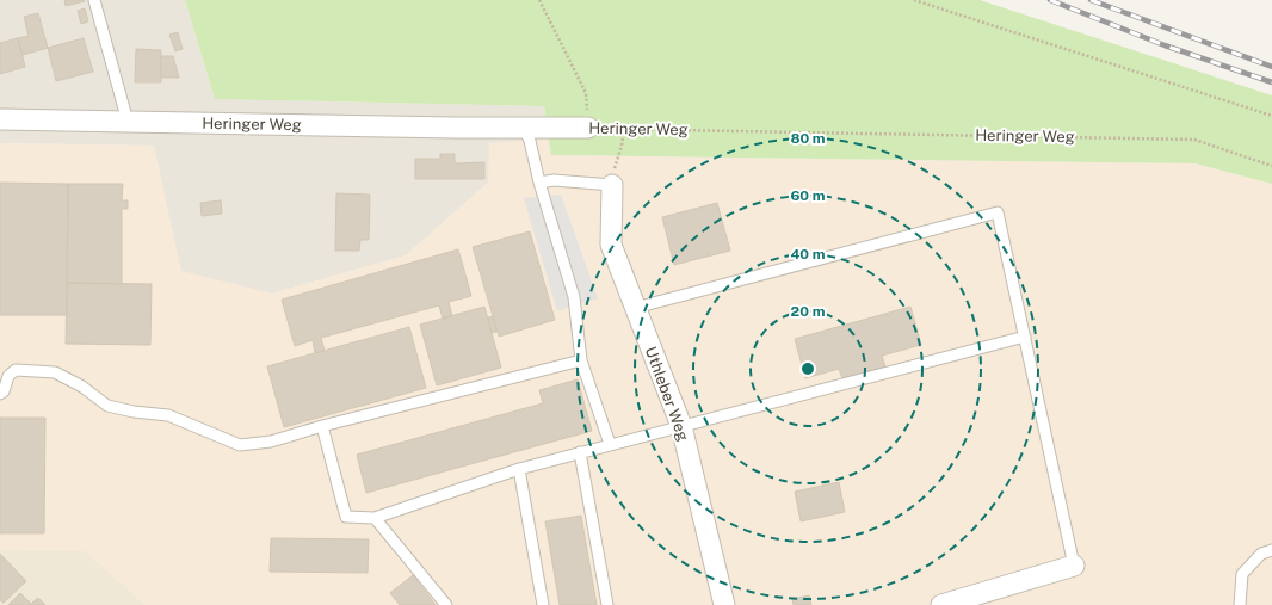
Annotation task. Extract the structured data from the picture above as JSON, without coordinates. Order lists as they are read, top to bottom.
{
  "streets": {
    "street": ["Heringer Weg", "Uthleber Weg"]
  },
  "rings": [
    "80 m",
    "60 m",
    "40 m",
    "20 m"
  ]
}
